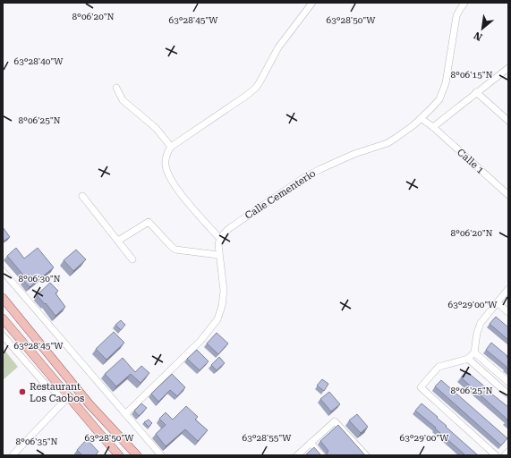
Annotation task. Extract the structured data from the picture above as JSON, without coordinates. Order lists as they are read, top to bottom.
{
  "streets": {
    "street": ["Calle 1", "Calle Cementerio"]
  },
  "crossings": [
    ["Calle 1", "Calle Cementerio"]
  ],
  "places": ["Restaurant Los Caobos"],
  "north": "bottom left",
  "coordinates": [
    "8°06'20\"N",
    "63°28'45\"W",
    "63°28'50\"W",
    "63°28'40\"W",
    "8°06'15\"N",
    "8°06'25\"N",
    "8°06'30\"N",
    "63°29'00\"W",
    "63°28'55\"W",
    "8°06'35\"N"
  ]
}
